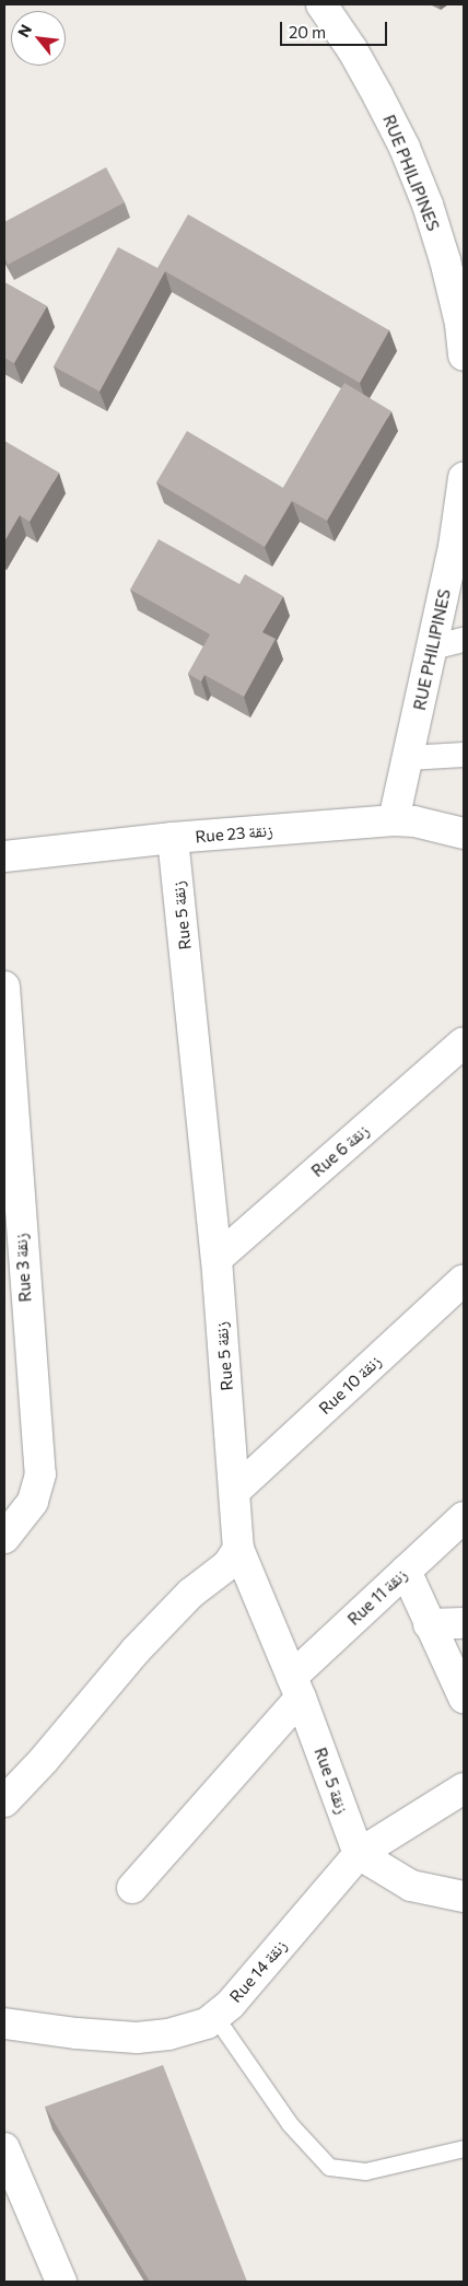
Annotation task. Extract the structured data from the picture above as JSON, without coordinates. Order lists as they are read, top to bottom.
{
  "streets": {
    "street": [
      "RUE PHILIPINES",
      "Rue 23 زنقة",
      "Rue 5 زنقة",
      "Rue 6 زنقة",
      "Rue 3 زنقة",
      "Rue 10 زنقة",
      "Rue 11 زنقة",
      "Rue 14 زنقة"
    ]
  },
  "crossings": [
    ["RUE PHILIPINES", "Rue 23 زنقة"],
    ["Rue 23 زنقة", "Rue 5 زنقة"],
    ["Rue 5 زنقة", "Rue 6 زنقة"],
    ["Rue 5 زنقة", "Rue 10 زنقة"],
    ["Rue 5 زنقة", "Rue 11 زنقة"],
    ["Rue 5 زنقة", "Rue 14 زنقة"]
  ],
  "scale_bar": "20 m",
  "north": "top left"
}
